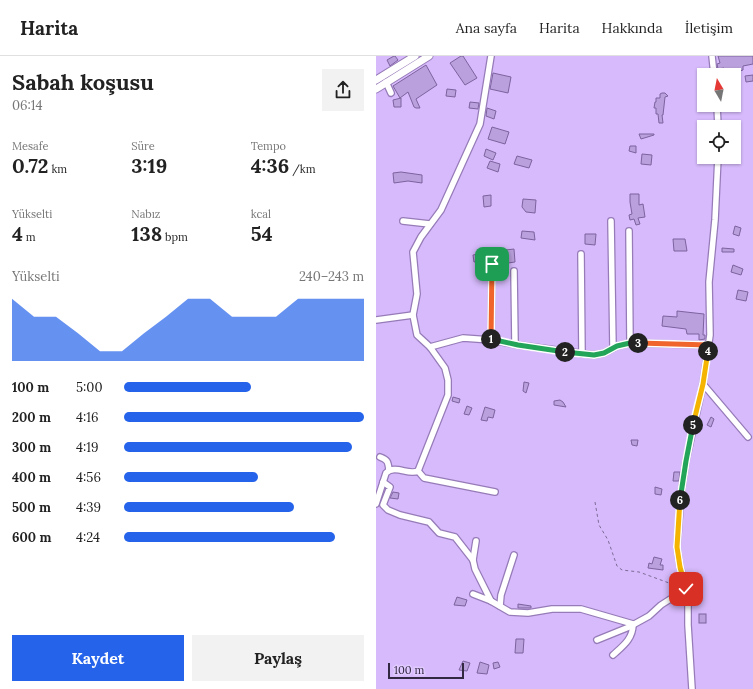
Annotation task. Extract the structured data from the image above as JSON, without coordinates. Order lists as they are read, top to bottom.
{
  "scale_bar": "100 m",
  "north": "top",
  "page": {
    "header": "Harita",
    "nav": [
      "Ana sayfa",
      "Harita",
      "Hakkında",
      "İletişim"
    ],
    "heading": ["Sabah koşusu", "06:14"],
    "stats": [
      ["Mesafe", "0.72 km"],
      ["Süre", "3:19"],
      ["Tempo", "4:36 /km"],
      ["Yükselti", "4 m"],
      ["Nabız", "138 bpm"],
      ["kcal", "54"]
    ],
    "chart": ["Yükselti", "240–243 m"],
    "pins": [
      "1",
      "3",
      "4",
      "2",
      "5",
      "6"
    ],
    "list": [
      {
        "name": "100 m",
        "note": "5:00"
      },
      {
        "name": "200 m",
        "note": "4:16"
      },
      {
        "name": "300 m",
        "note": "4:19"
      },
      {
        "name": "400 m",
        "note": "4:56"
      },
      {
        "name": "500 m",
        "note": "4:39"
      },
      {
        "name": "600 m",
        "note": "4:24"
      }
    ],
    "buttons": ["Kaydet", "Paylaş"],
    "scale": "100 m"
  }
}
